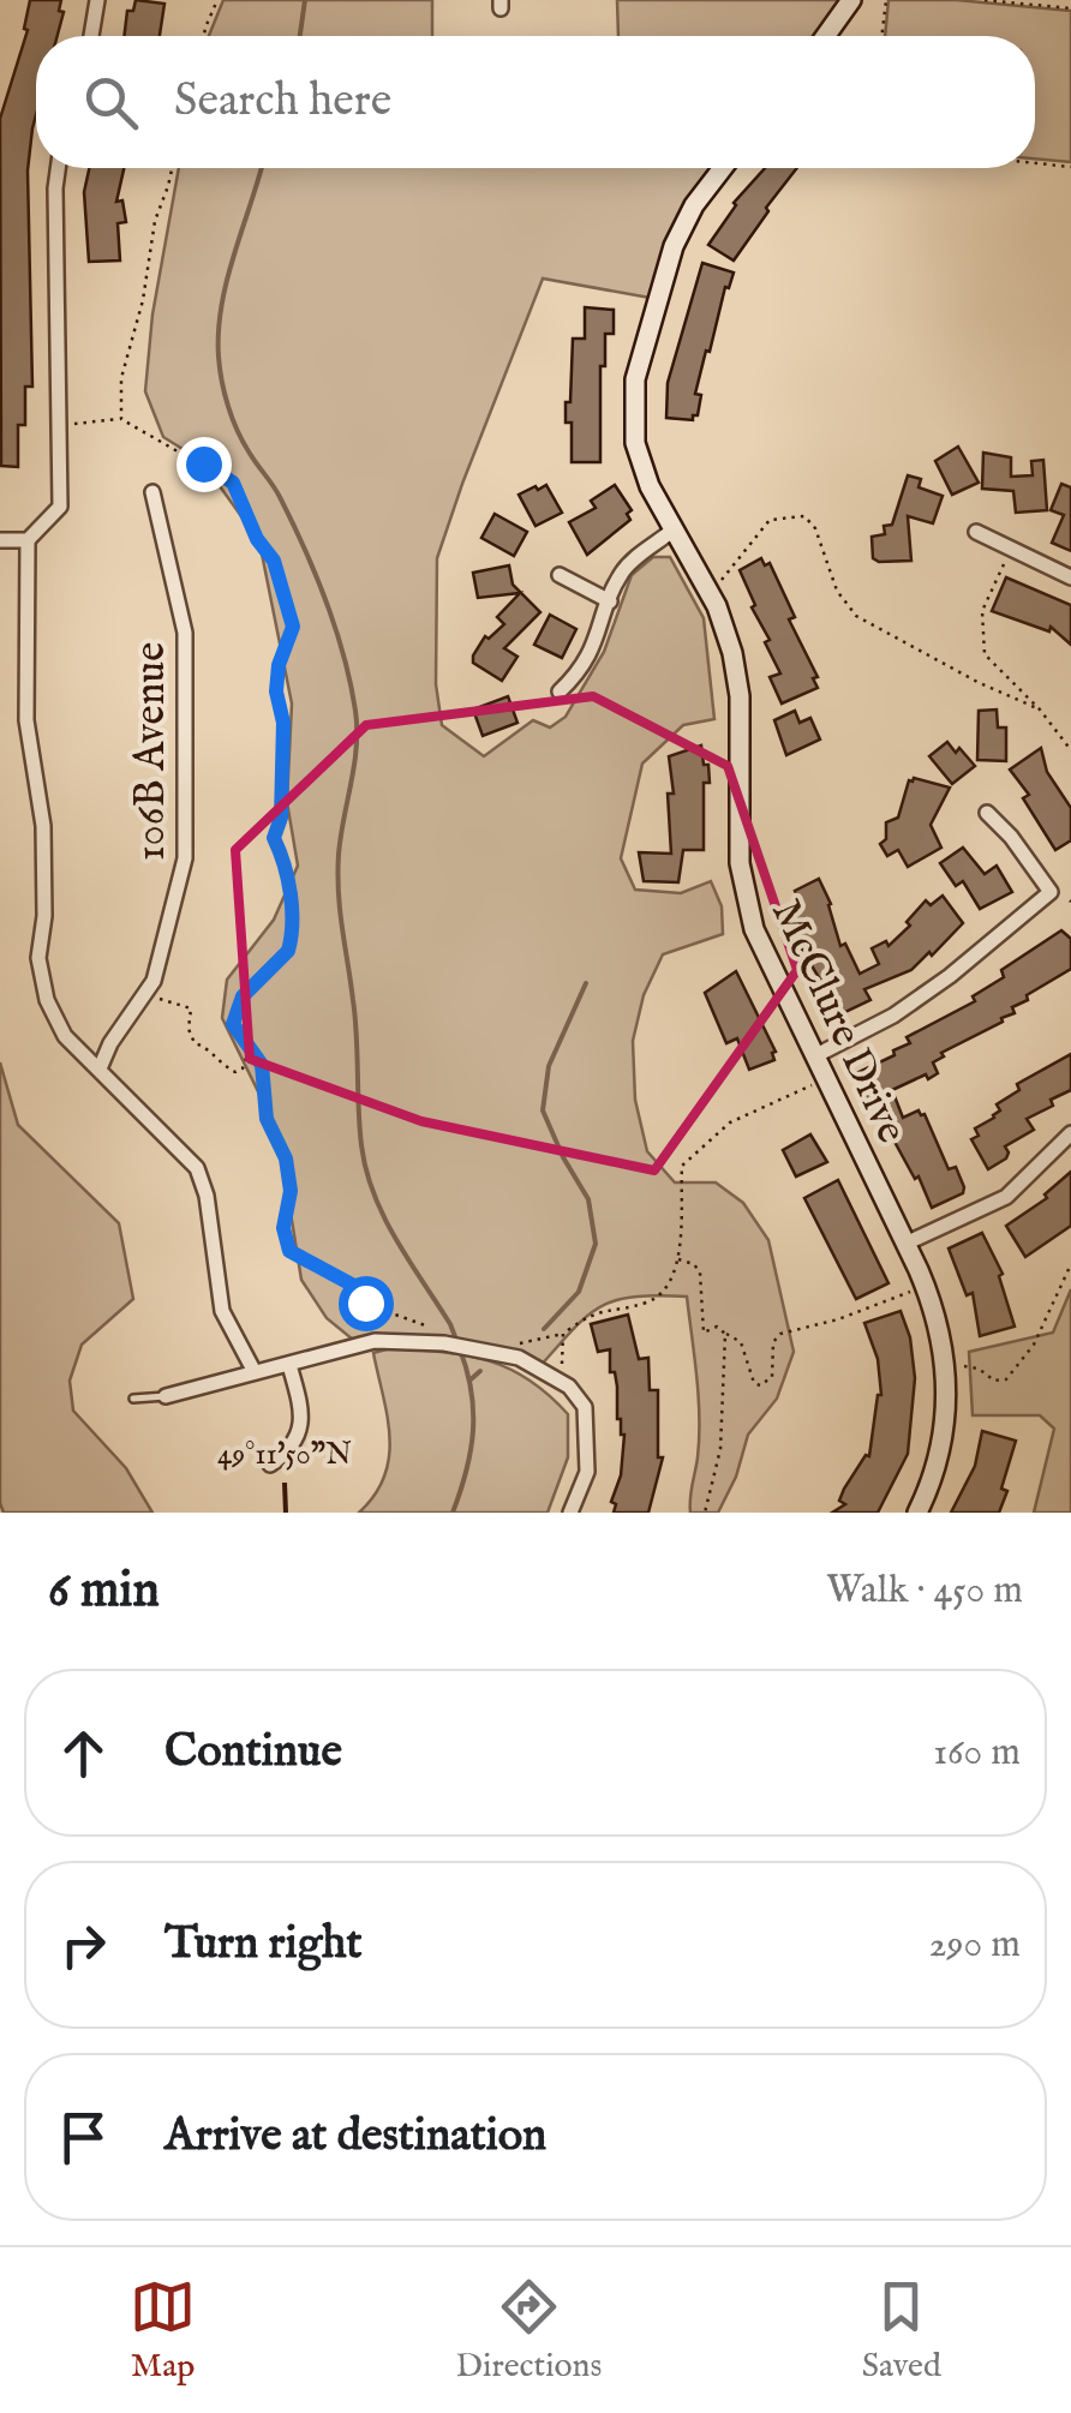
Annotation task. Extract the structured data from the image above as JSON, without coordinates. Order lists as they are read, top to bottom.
{
  "streets": {
    "street": ["106B Avenue", "McClure Drive"]
  },
  "page": {
    "search": "Search here",
    "heading": ["6 min", "Walk · 450 m"],
    "list": [
      ["Continue", "160 m"],
      ["Turn right", "290 m"],
      "Arrive at destination"
    ],
    "nav": ["Map", "Directions", "Saved"]
  },
  "coordinates": ["49°11'50\"N"]
}
